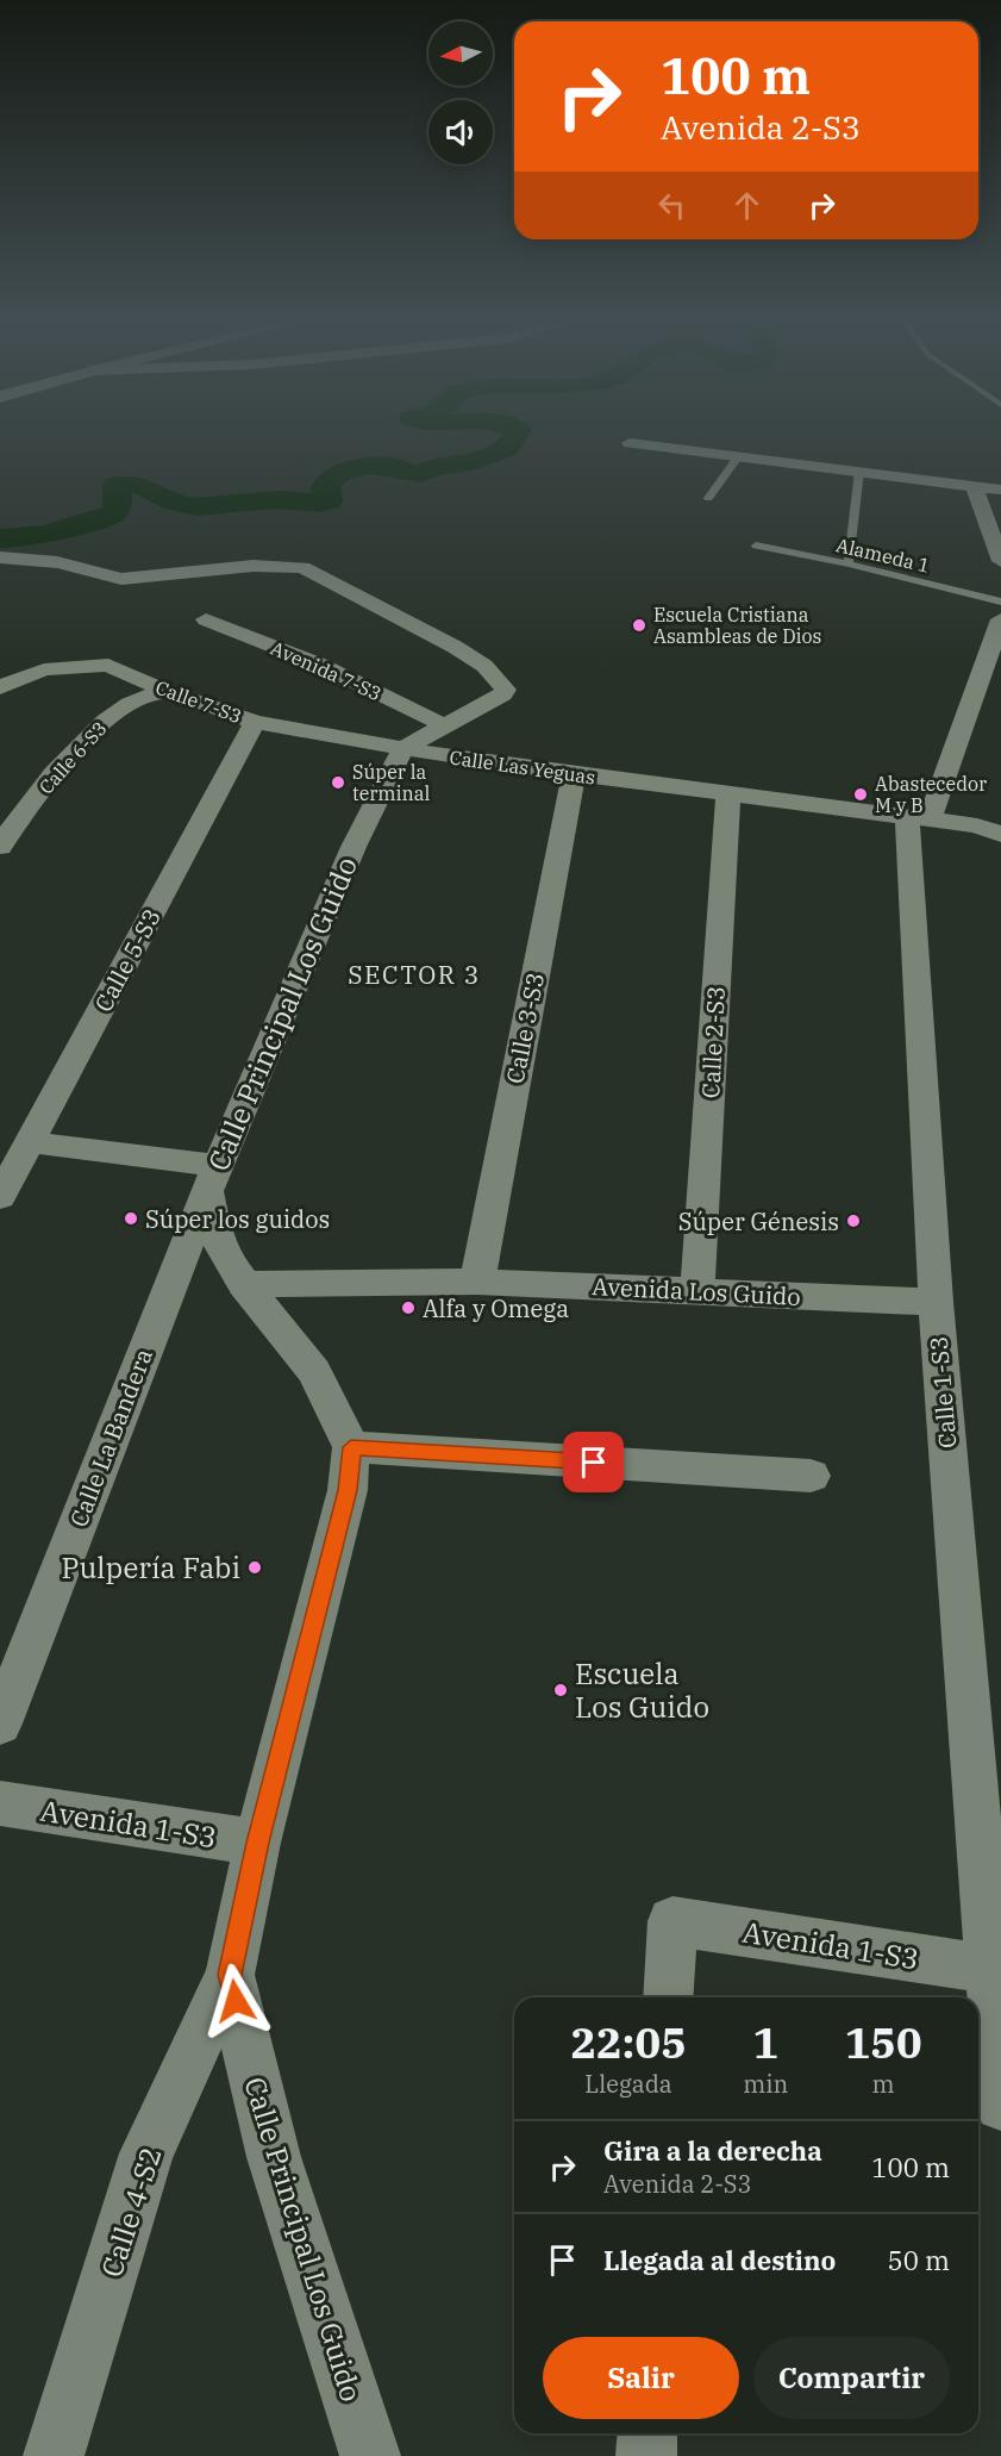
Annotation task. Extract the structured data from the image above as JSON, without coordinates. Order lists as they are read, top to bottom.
{
  "streets": {
    "street": [
      "Avenida 7-S3",
      "Calle 7-S3",
      "Calle 6-S3",
      "Calle Las Yeguas",
      "Calle 5-S3",
      "Calle Principal Los Guido",
      "Calle 3-S3",
      "Calle 2-S3",
      "Avenida Los Guido",
      "Calle 1-S3",
      "Calle La Bandera",
      "Avenida 1-S3",
      "Calle 4-S2"
    ],
    "lane": ["Alameda 1"]
  },
  "crossings": [
    ["Avenida 7-S3", "Calle Las Yeguas"],
    ["Calle 7-S3", "Calle 6-S3"],
    ["Calle 7-S3", "Calle Las Yeguas"],
    ["Calle 7-S3", "Calle 5-S3"],
    ["Calle 7-S3", "Calle Principal Los Guido"],
    ["Calle Las Yeguas", "Calle Principal Los Guido"],
    ["Calle Las Yeguas", "Calle 3-S3"],
    ["Calle Las Yeguas", "Calle 2-S3"],
    ["Calle Las Yeguas", "Calle 1-S3"],
    ["Calle Principal Los Guido", "Avenida Los Guido"],
    ["Calle Principal Los Guido", "Calle La Bandera"],
    ["Calle Principal Los Guido", "Avenida 1-S3"],
    ["Calle Principal Los Guido", "Calle 4-S2"],
    ["Calle 3-S3", "Avenida Los Guido"],
    ["Calle 2-S3", "Avenida Los Guido"],
    ["Avenida Los Guido", "Calle 1-S3"],
    ["Calle 1-S3", "Avenida 1-S3"]
  ],
  "districts": ["SECTOR 3"],
  "places": [
    "Escuela Cristiana Asambleas de Dios",
    "Súper la terminal",
    "Abastecedor M y B",
    "Súper los guidos",
    "Súper Génesis",
    "Alfa y Omega",
    "Pulpería Fabi",
    "Escuela Los Guido"
  ],
  "north": "left",
  "page": {
    "turn": ["100 m", "Avenida 2-S3"],
    "eta": [
      "22:05",
      "Llegada",
      "1",
      "min",
      "150",
      "m"
    ],
    "list": [
      {
        "name": "Gira a la derecha",
        "note": "Avenida 2-S3",
        "value": "100 m"
      },
      {
        "name": "Llegada al destino",
        "value": "50 m"
      }
    ],
    "buttons": ["Salir", "Compartir"]
  }
}
